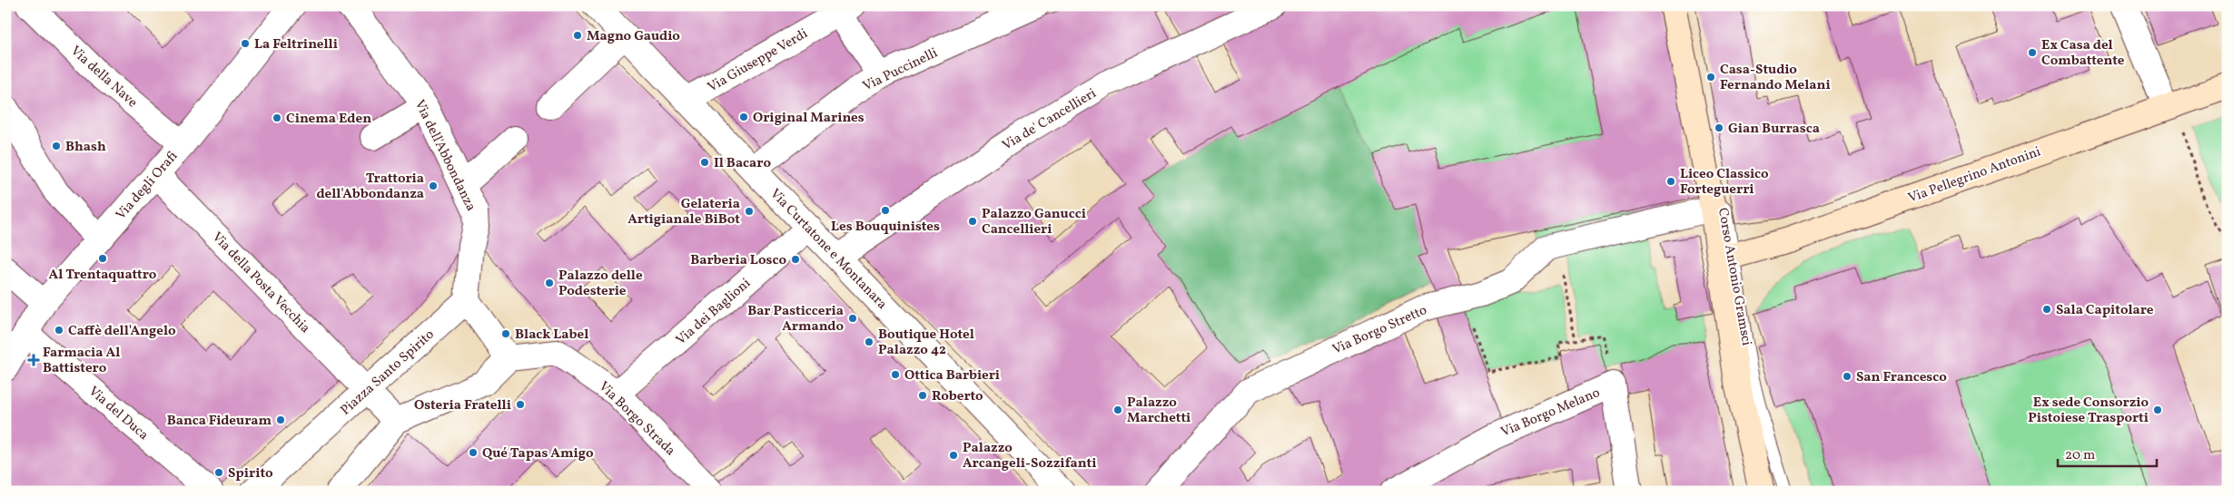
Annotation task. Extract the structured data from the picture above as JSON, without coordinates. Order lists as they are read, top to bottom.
{
  "streets": {
    "street": [
      "Via Giuseppe Verdi",
      "Via Puccinelli",
      "Via della Nave",
      "Via de' Cancellieri",
      "Via dell'Abbondanza",
      "Via Pellegrino Antonini",
      "Via degli Orafi",
      "Via Curtatone e Montanara",
      "Corso Antonio Gramsci",
      "Via della Posta Vecchia",
      "Via dei Baglioni",
      "Via Borgo Stretto",
      "Piazza Santo Spirito",
      "Via Borgo Melano",
      "Via del Duca",
      "Via Borgo Strada"
    ]
  },
  "crossings": [
    ["Via Giuseppe Verdi", "Via Curtatone e Montanara"],
    ["Via Puccinelli", "Via Curtatone e Montanara"],
    ["Via della Nave", "Via degli Orafi"],
    ["Via de' Cancellieri", "Via Curtatone e Montanara"],
    ["Via dell'Abbondanza", "Piazza Santo Spirito"],
    ["Via Pellegrino Antonini", "Corso Antonio Gramsci"],
    ["Via degli Orafi", "Via della Posta Vecchia"],
    ["Via degli Orafi", "Via del Duca"],
    ["Via Curtatone e Montanara", "Via dei Baglioni"],
    ["Corso Antonio Gramsci", "Via Borgo Stretto"],
    ["Via della Posta Vecchia", "Piazza Santo Spirito"],
    ["Via dei Baglioni", "Via Borgo Strada"]
  ],
  "places": {
    "other": [
      "Magno Gaudio",
      "La Feltrinelli",
      "Ex Casa del Combattente",
      "Casa-Studio Fernando Melani",
      "Original Marines",
      "Cinema Eden",
      "Gian Burrasca",
      "Bhash",
      "Il Bacaro",
      "Liceo Classico Forteguerri",
      "Trattoria dell'Abbondanza",
      "Les Bouquinistes",
      "Gelateria Artigianale BiBot",
      "Palazzo Ganucci Cancellieri",
      "Al Trentaquattro",
      "Barberia Losco",
      "Palazzo delle Podesterie",
      "Sala Capitolare",
      "Bar Pasticceria Armando",
      "Caffè dell'Angelo",
      "Black Label",
      "Boutique Hotel Palazzo 42",
      "Ottica Barbieri",
      "San Francesco",
      "Roberto",
      "Osteria Fratelli",
      "Palazzo Marchetti",
      "Ex sede Consorzio Pistoiese Trasporti",
      "Banca Fideuram",
      "Qué Tapas Amigo",
      "Palazzo Arcangeli-Sozzifanti",
      "Spirito"
    ],
    "health": ["Farmacia Al Battistero"]
  },
  "scale_bar": "20 m"
}
